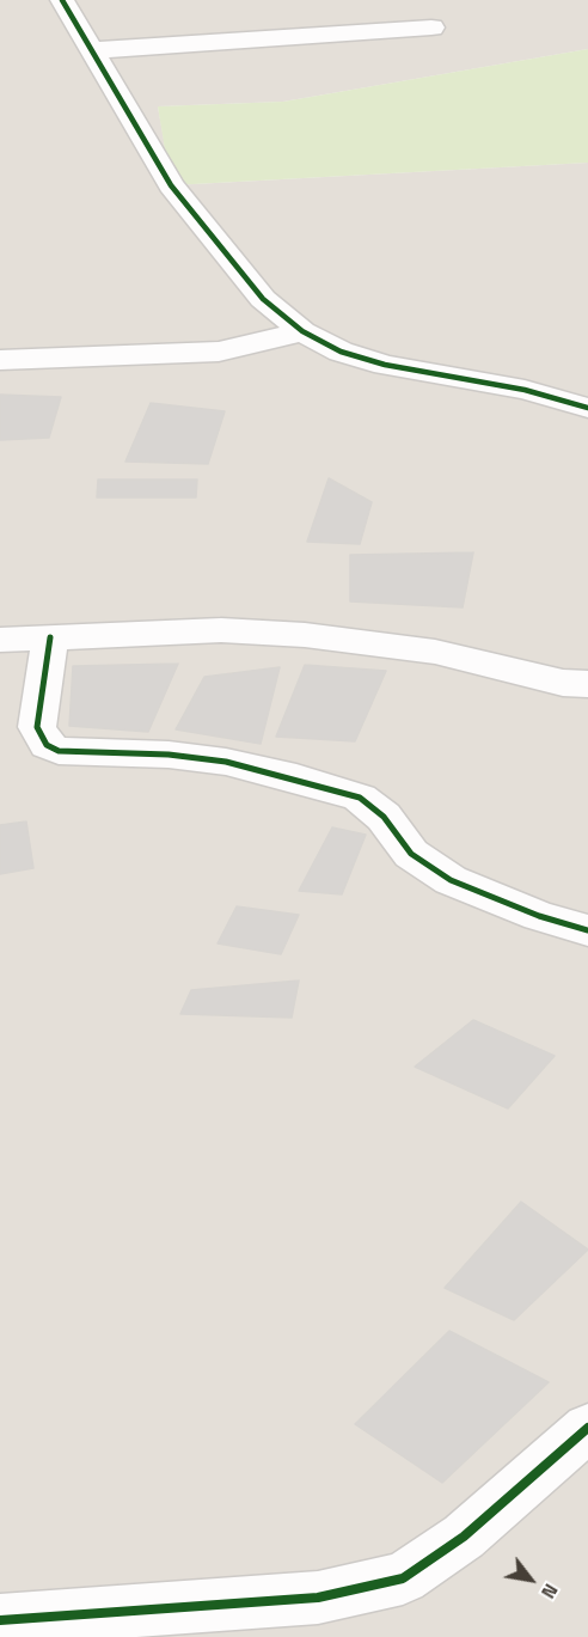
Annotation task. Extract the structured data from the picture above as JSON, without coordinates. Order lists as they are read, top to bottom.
{
  "north": "bottom right"
}
